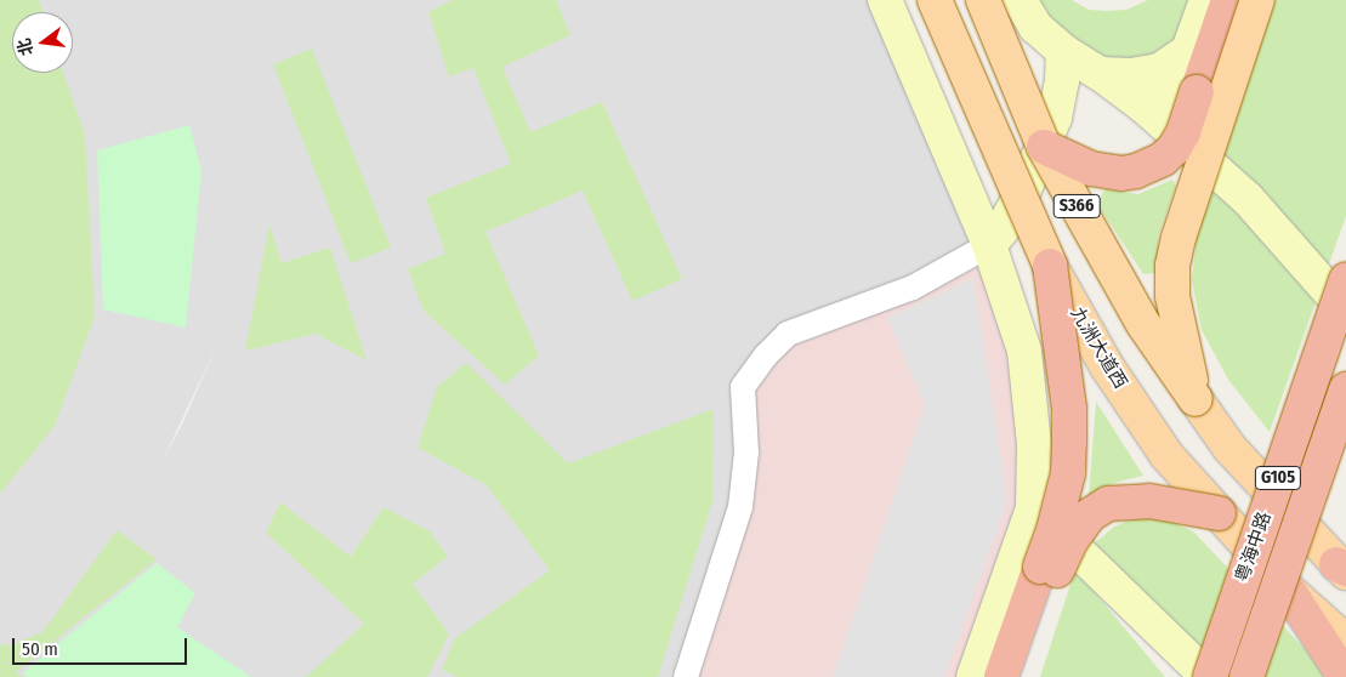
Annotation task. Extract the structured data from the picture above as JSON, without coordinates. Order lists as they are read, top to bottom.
{
  "streets": {
    "highway": ["G105", "粤海中路"],
    "main road": ["S366", "九洲大道西"]
  },
  "scale_bar": "50 m",
  "north": "left"
}
